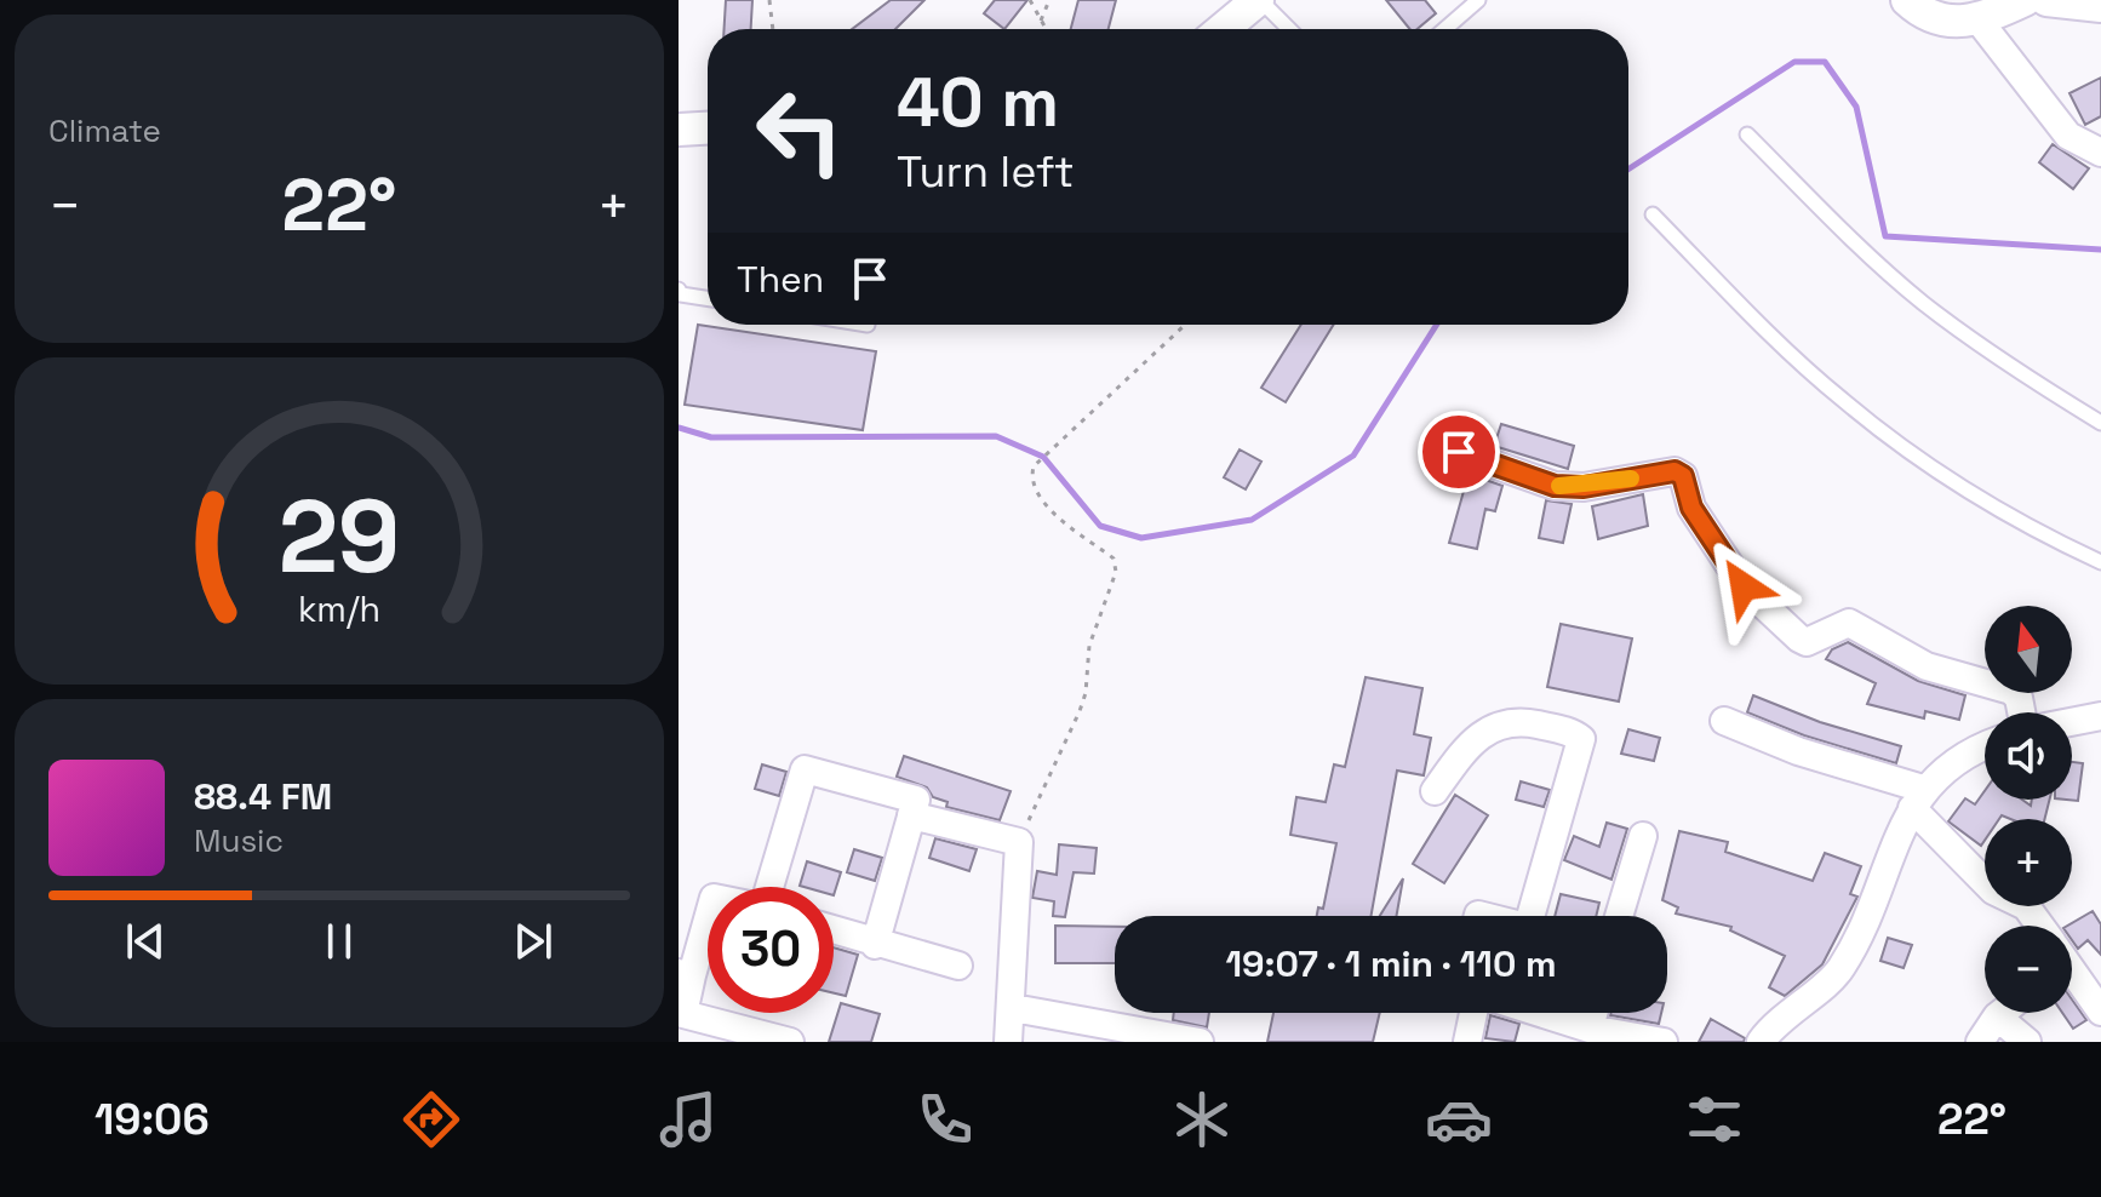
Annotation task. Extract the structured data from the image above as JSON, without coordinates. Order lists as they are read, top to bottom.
{
  "north": "top",
  "page": {
    "tile": "Climate",
    "turn": ["40 m", "Turn left"],
    "heat": ["−", "22°", "+"],
    "then": "Then",
    "map_buttons": ["+", "−"],
    "song": ["88.4 FM", "Music"],
    "limit": "30",
    "trip": "19:07 · 1 min · 110 m",
    "tabs": ["19:06", "22°"],
    "gauge": ["29", "km/h"]
  }
}
